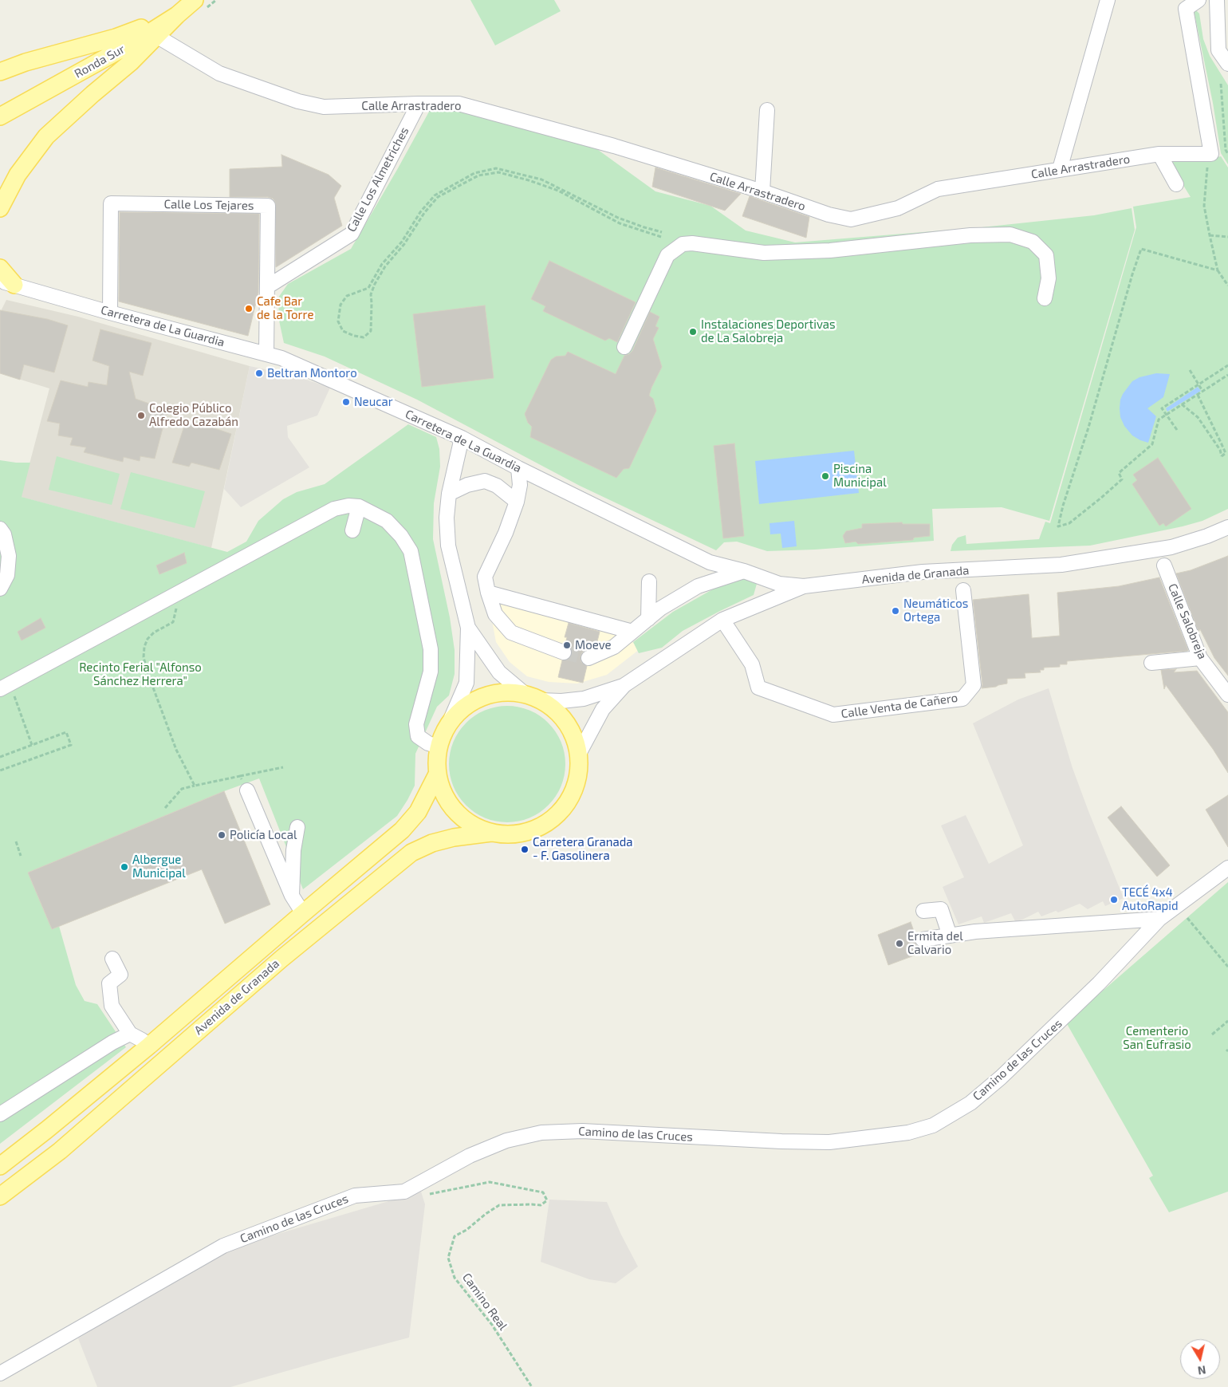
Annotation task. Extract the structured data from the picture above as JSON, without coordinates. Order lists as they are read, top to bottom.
{
  "streets": {
    "main road": ["Ronda Sur", "Avenida de Granada"],
    "street": [
      "Calle Arrastradero",
      "Calle Los Almetriches",
      "Calle Los Tejares",
      "Carretera de La Guardia",
      "Calle Salobreja",
      "Calle Venta de Cañero",
      "Camino de las Cruces"
    ],
    "path": ["Camino Real"]
  },
  "crossings": [
    ["Calle Arrastradero", "Calle Los Almetriches"],
    ["Calle Los Almetriches", "Calle Los Tejares"],
    ["Calle Los Tejares", "Carretera de La Guardia"],
    ["Carretera de La Guardia", "Avenida de Granada"],
    ["Avenida de Granada", "Calle Venta de Cañero"],
    ["Camino de las Cruces", "Camino Real"]
  ],
  "parks": ["Recinto Ferial \"Alfonso Sánchez Herrera\"", "Cementerio San Eufrasio"],
  "places": [
    "Cafe Bar de la Torre",
    "Instalaciones Deportivas de La Salobreja",
    "Beltran Montoro",
    "Neucar",
    "Colegio Público Alfredo Cazabán",
    "Piscina Municipal",
    "Neumáticos Ortega",
    "Moeve",
    "Policía Local",
    "Carretera Granada - F. Gasolinera",
    "Albergue Municipal",
    "TECÉ 4x4 AutoRapid",
    "Ermita del Calvario"
  ],
  "north": "bottom"
}
